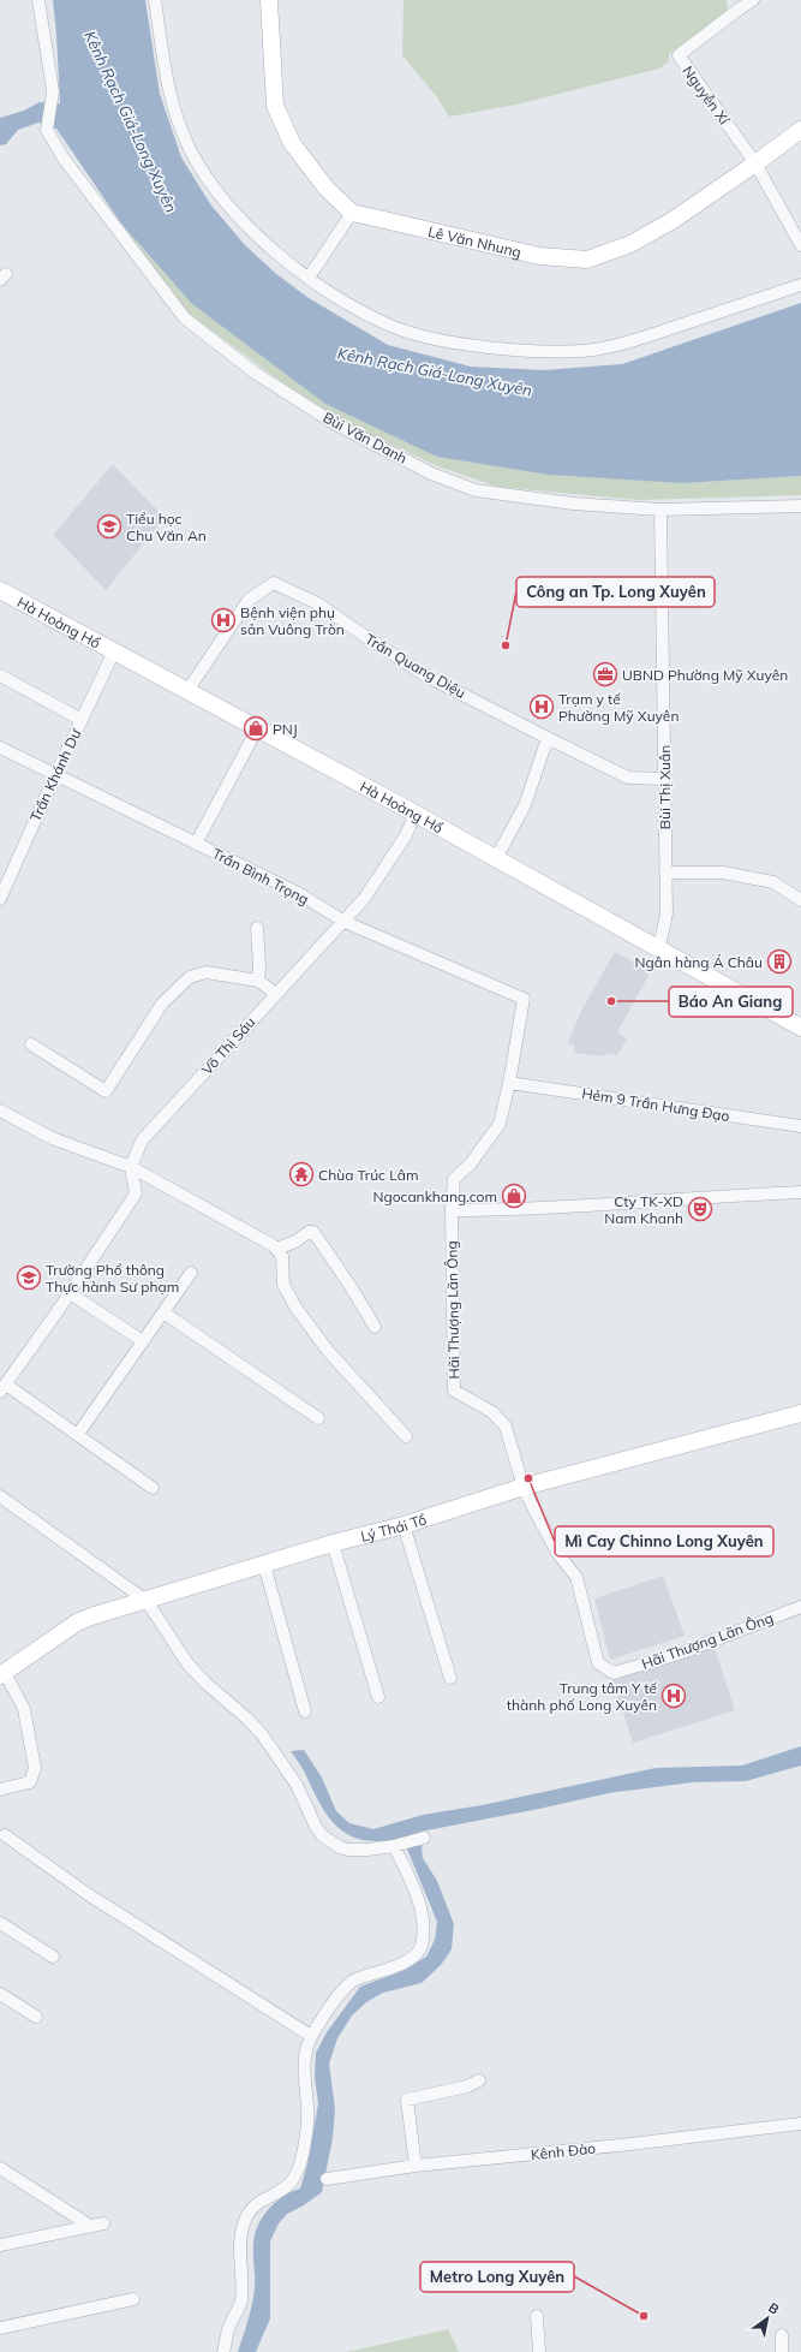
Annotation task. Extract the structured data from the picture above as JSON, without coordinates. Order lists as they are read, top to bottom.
{
  "streets": {
    "street": [
      "Nguyễn Xí",
      "Lê Văn Nhung",
      "Bùi Văn Danh",
      "Hà Hoàng Hổ",
      "Trần Quang Diệu",
      "Trần Khánh Dư",
      "Bùi Thị Xuân",
      "Trần Bình Trọng",
      "Võ Thị Sáu",
      "Hẻm 9 Trần Hưng Đạo",
      "Hãi Thượng Lãn Ông",
      "Lý Thái Tổ",
      "Kênh Đào"
    ]
  },
  "crossings": [
    ["Nguyễn Xí", "Lê Văn Nhung"],
    ["Bùi Văn Danh", "Bùi Thị Xuân"],
    ["Hà Hoàng Hổ", "Trần Quang Diệu"],
    ["Hà Hoàng Hổ", "Trần Khánh Dư"],
    ["Hà Hoàng Hổ", "Bùi Thị Xuân"],
    ["Hà Hoàng Hổ", "Võ Thị Sáu"],
    ["Trần Quang Diệu", "Bùi Thị Xuân"],
    ["Trần Khánh Dư", "Trần Bình Trọng"],
    ["Trần Bình Trọng", "Võ Thị Sáu"],
    ["Trần Bình Trọng", "Hãi Thượng Lãn Ông"],
    ["Hẻm 9 Trần Hưng Đạo", "Hãi Thượng Lãn Ông"],
    ["Hãi Thượng Lãn Ông", "Lý Thái Tổ"]
  ],
  "water": ["Kênh Rạch Giá-Long Xuyên"],
  "places": {
    "school or university": ["Tiểu học Chu Văn An", "Trường Phổ thông Thực hành Sư phạm"],
    "hospital": ["Bệnh viện phụ sản Vuông Tròn", "Trạm y tế Phường Mỹ Xuyên", "Trung tâm Y tế thành phố Long Xuyên"],
    "other": [
      "Công an Tp. Long Xuyên",
      "Báo An Giang",
      "Mì Cay Chinno Long Xuyên",
      "Metro Long Xuyên"
    ],
    "office": ["UBND Phường Mỹ Xuyên"],
    "shop": ["PNJ", "Ngocankhang.com"],
    "building": ["Ngân hàng Á Châu"],
    "temple": ["Chùa Trúc Lâm"],
    "theatre": ["Cty TK-XD Nam Khanh"]
  },
  "north": "top right"
}
